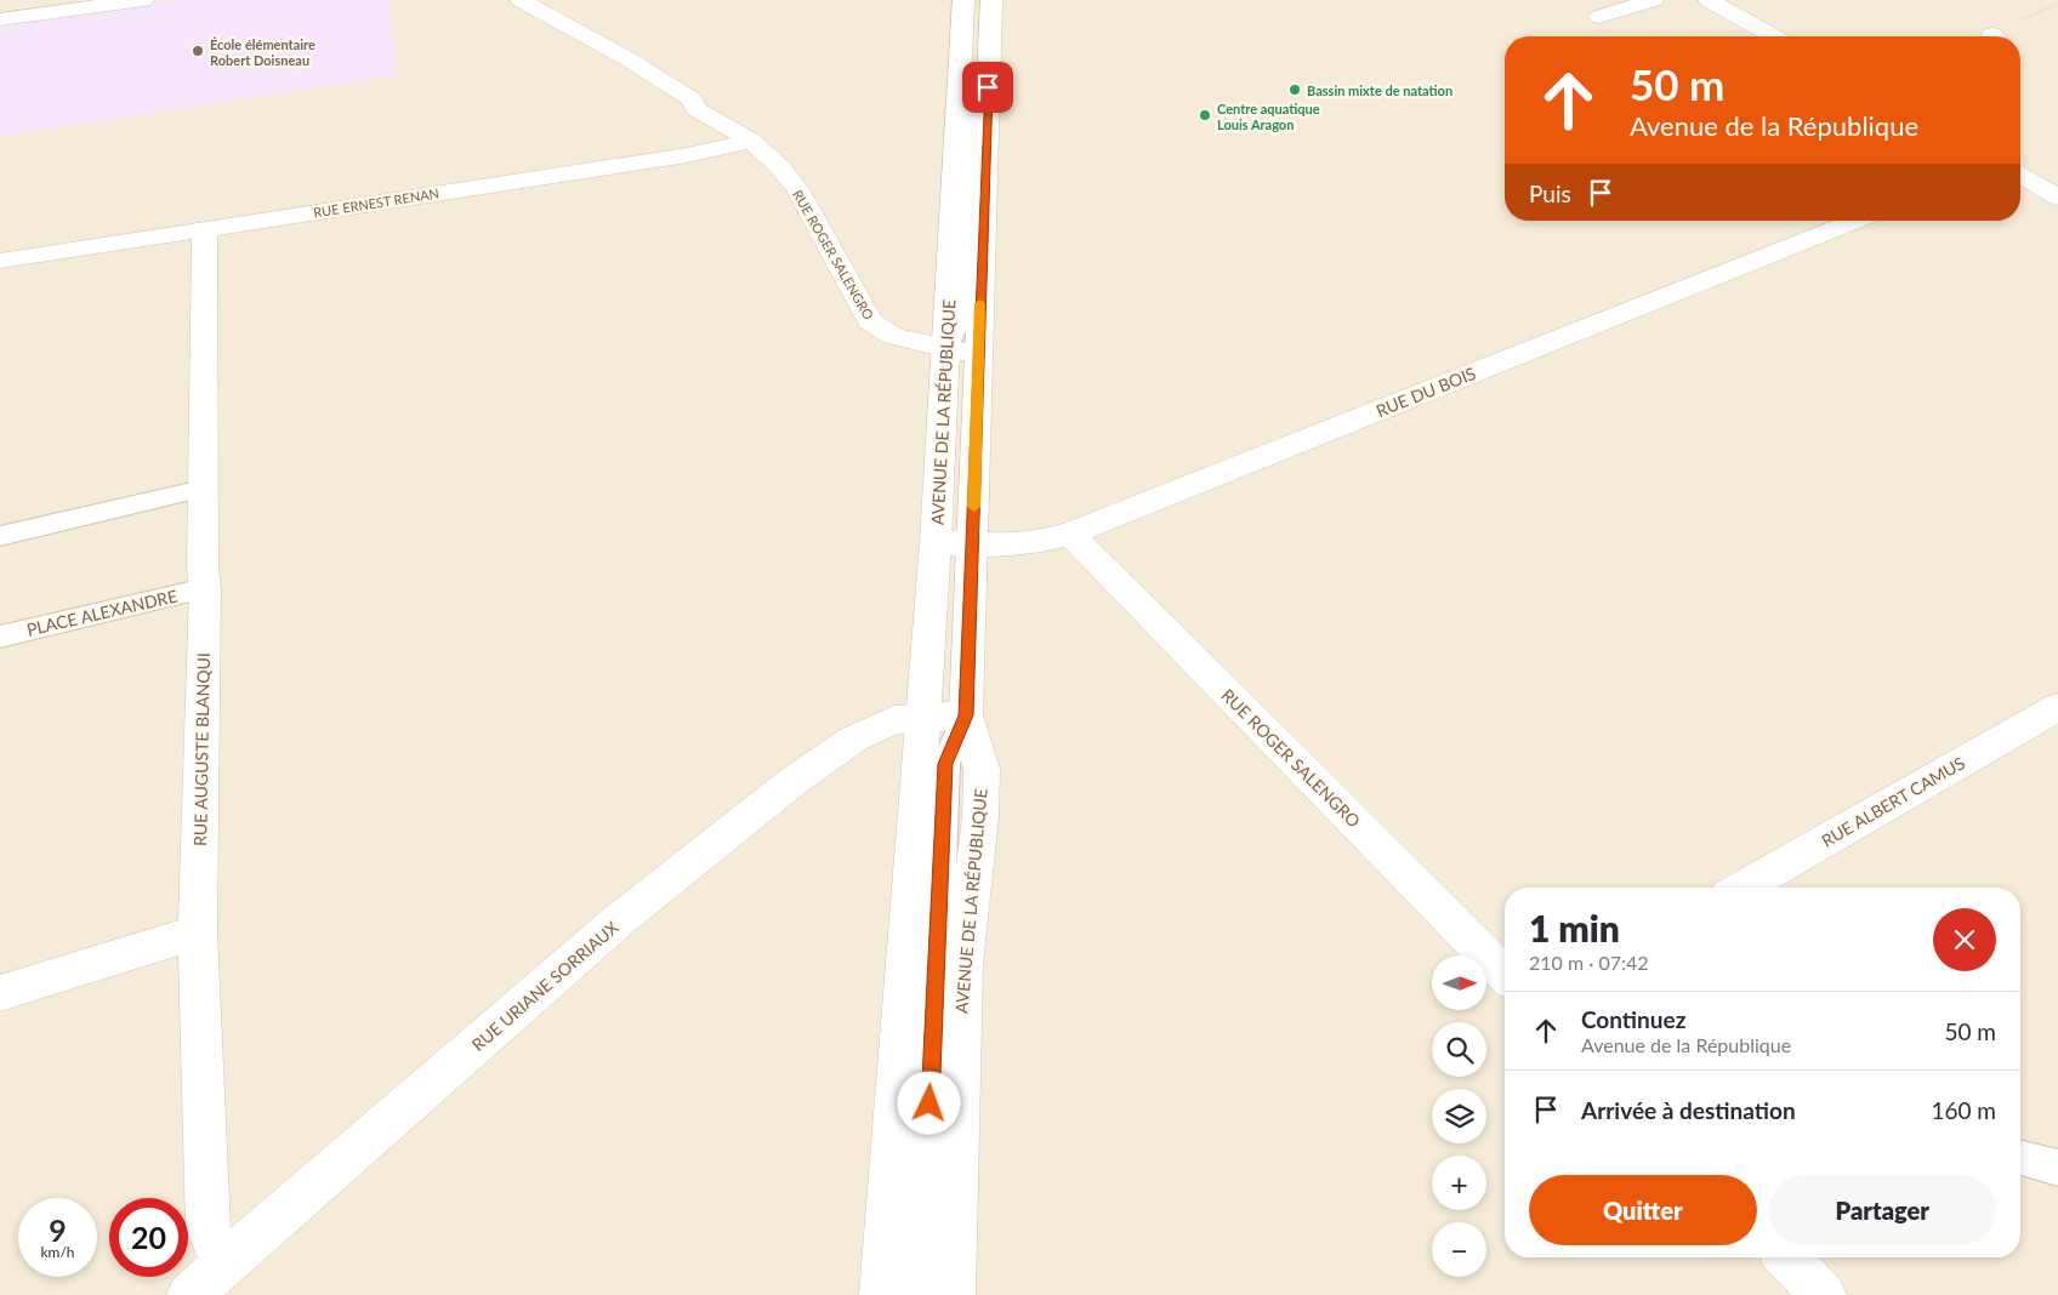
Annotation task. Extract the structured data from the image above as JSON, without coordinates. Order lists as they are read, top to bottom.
{
  "streets": {
    "street": [
      "RUE ERNEST RENAN",
      "RUE ROGER SALENGRO",
      "RUE DU BOIS",
      "AVENUE DE LA RÉPUBLIQUE",
      "RUE AUGUSTE BLANQUI",
      "RUE ALBERT CAMUS",
      "RUE URIANE SORRIAUX"
    ],
    "lane": ["PLACE ALEXANDRE"]
  },
  "crossings": [
    ["RUE ERNEST RENAN", "RUE ROGER SALENGRO"],
    ["RUE ERNEST RENAN", "RUE AUGUSTE BLANQUI"],
    ["RUE ROGER SALENGRO", "RUE DU BOIS"],
    ["RUE ROGER SALENGRO", "AVENUE DE LA RÉPUBLIQUE"],
    ["RUE DU BOIS", "AVENUE DE LA RÉPUBLIQUE"],
    ["AVENUE DE LA RÉPUBLIQUE", "RUE URIANE SORRIAUX"],
    ["PLACE ALEXANDRE", "RUE AUGUSTE BLANQUI"],
    ["RUE AUGUSTE BLANQUI", "RUE URIANE SORRIAUX"]
  ],
  "places": ["École élémentaire Robert Doisneau", "Bassin mixte de natation", "Centre aquatique Louis Aragon"],
  "north": "right",
  "page": {
    "turn": ["50 m", "Avenue de la République"],
    "then": "Puis",
    "heading": ["1 min", "210 m · 07:42"],
    "map_buttons": ["+", "−"],
    "list": [
      {
        "name": "Continuez",
        "note": "Avenue de la République",
        "value": "50 m"
      },
      {
        "name": "Arrivée à destination",
        "value": "160 m"
      }
    ],
    "buttons": ["Quitter", "Partager"],
    "speed": "9 km/h",
    "limit": "20"
  }
}
